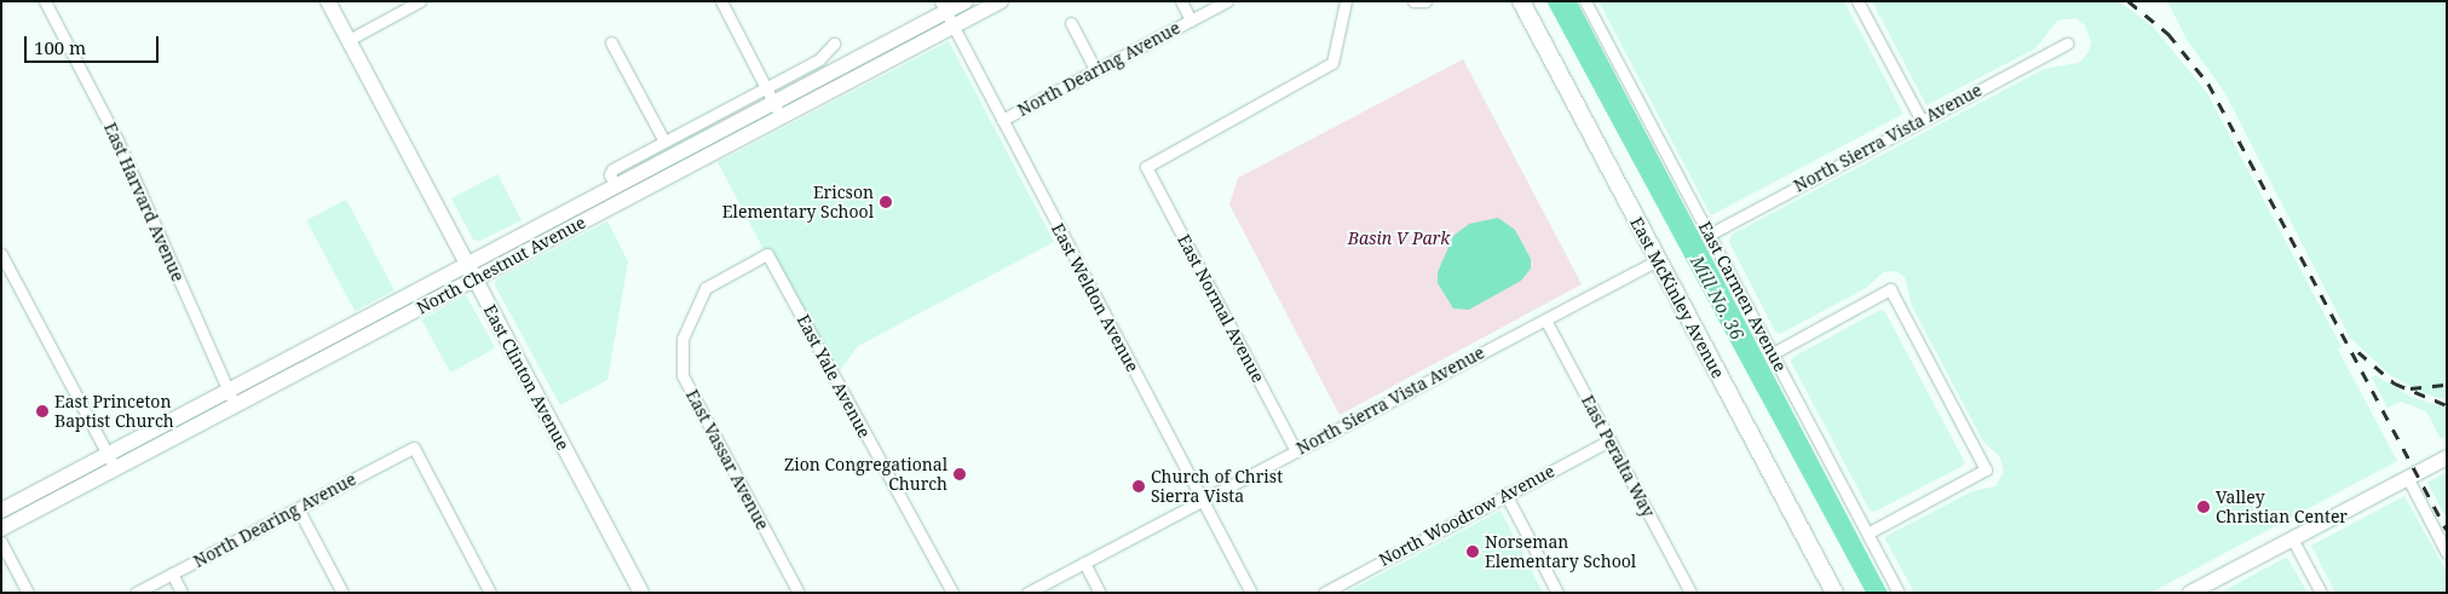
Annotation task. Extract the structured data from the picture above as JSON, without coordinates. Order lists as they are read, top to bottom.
{
  "streets": {
    "main road": ["North Chestnut Avenue", "East McKinley Avenue", "East Clinton Avenue"],
    "street": [
      "North Dearing Avenue",
      "North Sierra Vista Avenue",
      "East Harvard Avenue",
      "East Carmen Avenue",
      "East Weldon Avenue",
      "East Normal Avenue",
      "East Yale Avenue",
      "East Peralta Way",
      "East Vassar Avenue",
      "North Woodrow Avenue"
    ]
  },
  "crossings": [
    ["North Dearing Avenue", "East Weldon Avenue"],
    ["North Sierra Vista Avenue", "East Carmen Avenue"],
    ["North Sierra Vista Avenue", "East Weldon Avenue"],
    ["North Sierra Vista Avenue", "East McKinley Avenue"],
    ["North Sierra Vista Avenue", "East Normal Avenue"],
    ["North Sierra Vista Avenue", "East Peralta Way"],
    ["East Harvard Avenue", "North Chestnut Avenue"],
    ["North Chestnut Avenue", "East Weldon Avenue"],
    ["North Chestnut Avenue", "East Clinton Avenue"],
    ["East Yale Avenue", "East Vassar Avenue"],
    ["East Peralta Way", "North Woodrow Avenue"]
  ],
  "water": ["Mill No. 36"],
  "parks": ["Basin V Park"],
  "places": [
    "Ericson Elementary School",
    "East Princeton Baptist Church",
    "Zion Congregational Church",
    "Church of Christ Sierra Vista",
    "Valley Christian Center",
    "Norseman Elementary School"
  ],
  "scale_bar": "100 m"
}
